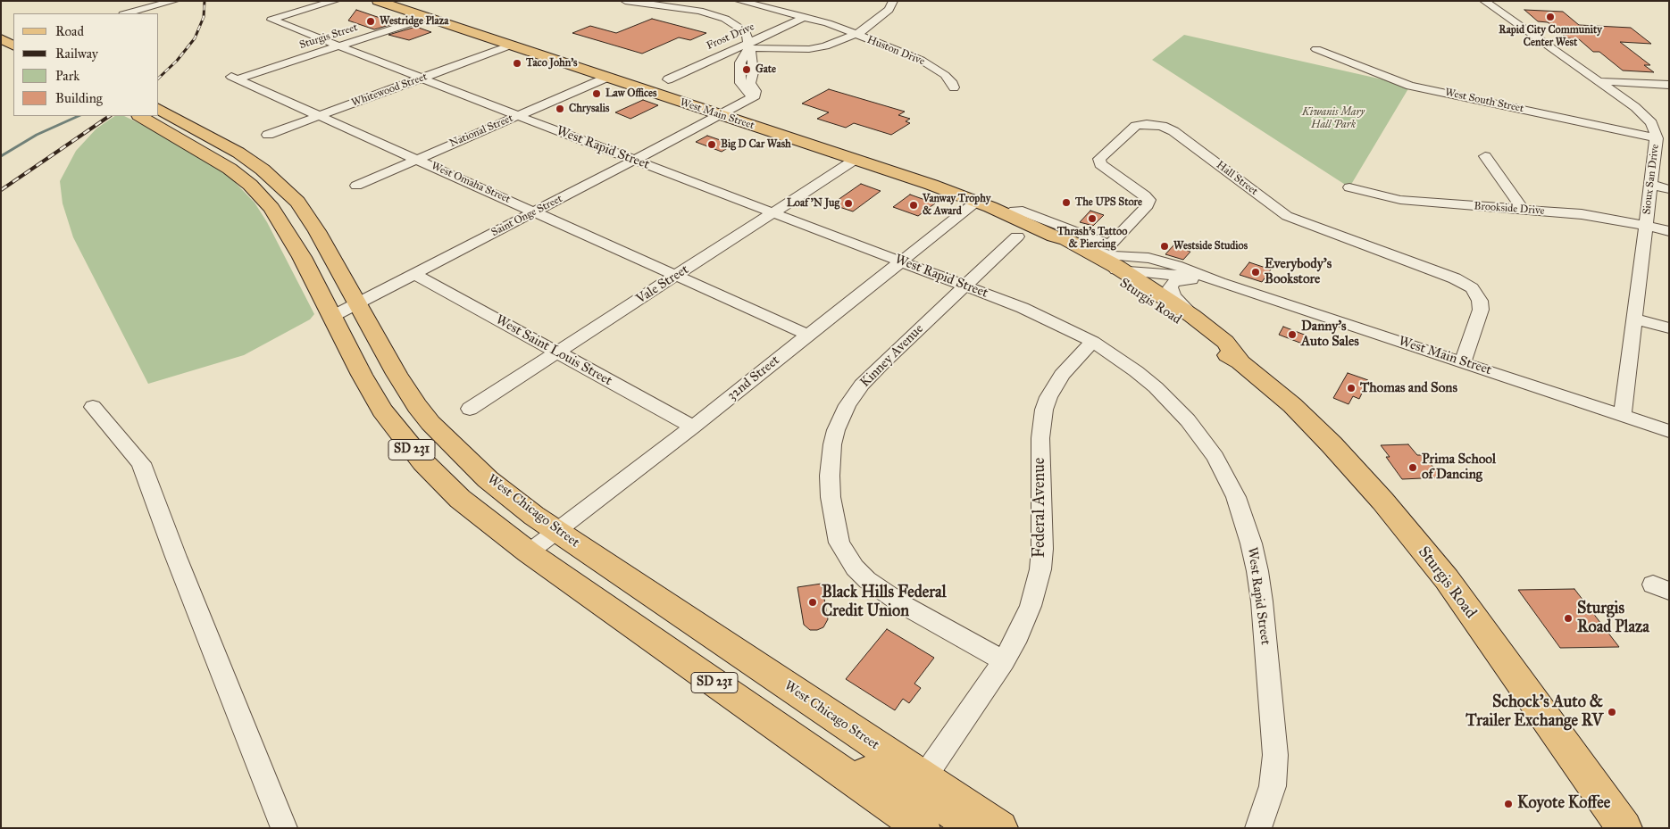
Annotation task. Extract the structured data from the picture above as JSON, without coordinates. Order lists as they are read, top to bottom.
{
  "streets": {
    "main road": [
      "West Main Street",
      "Sturgis Road",
      "SD 231",
      "West Chicago Street"
    ],
    "street": [
      "Sturgis Street",
      "Frost Drive",
      "Huston Drive",
      "Whitewood Street",
      "West South Street",
      "National Street",
      "West Rapid Street",
      "Hall Street",
      "Sioux San Drive",
      "West Omaha Street",
      "Brookside Drive",
      "Saint Onge Street",
      "Vale Street",
      "West Saint Louis Street",
      "Kinney Avenue",
      "32nd Street",
      "Federal Avenue"
    ]
  },
  "crossings": [
    ["Sturgis Street", "West Main Street"],
    ["Sturgis Street", "West Rapid Street"],
    ["Sturgis Street", "West Omaha Street"],
    ["Frost Drive", "Huston Drive"],
    ["Frost Drive", "Saint Onge Street"],
    ["Whitewood Street", "West Main Street"],
    ["Whitewood Street", "West Rapid Street"],
    ["Whitewood Street", "West Omaha Street"],
    ["West South Street", "Sioux San Drive"],
    ["West Main Street", "National Street"],
    ["West Main Street", "Hall Street"],
    ["West Main Street", "Sioux San Drive"],
    ["West Main Street", "Saint Onge Street"],
    ["West Main Street", "Vale Street"],
    ["West Main Street", "Sturgis Road"],
    ["West Main Street", "32nd Street"],
    ["National Street", "West Rapid Street"],
    ["National Street", "West Omaha Street"],
    ["West Rapid Street", "Saint Onge Street"],
    ["West Rapid Street", "Vale Street"],
    ["West Rapid Street", "Kinney Avenue"],
    ["West Rapid Street", "32nd Street"],
    ["West Rapid Street", "Federal Avenue"],
    ["Hall Street", "Sturgis Road"],
    ["Sioux San Drive", "Brookside Drive"],
    ["West Omaha Street", "Saint Onge Street"],
    ["West Omaha Street", "Vale Street"],
    ["West Omaha Street", "32nd Street"],
    ["Saint Onge Street", "West Saint Louis Street"],
    ["Saint Onge Street", "West Chicago Street"],
    ["Vale Street", "West Saint Louis Street"],
    ["West Saint Louis Street", "32nd Street"],
    ["Kinney Avenue", "Federal Avenue"],
    ["32nd Street", "West Chicago Street"],
    ["Federal Avenue", "West Chicago Street"]
  ],
  "parks": ["Kiwanis Mary Hall Park"],
  "places": [
    "Rapid City Community Center West",
    "Westridge Plaza",
    "Taco John's",
    "Gate",
    "Law Offices",
    "Chrysalis",
    "Big D Car Wash",
    "The UPS Store",
    "Loaf 'N Jug",
    "Vanway Trophy & Award",
    "Thrash's Tattoo & Piercing",
    "Westside Studios",
    "Everybody's Bookstore",
    "Danny's Auto Sales",
    "Thomas and Sons",
    "Prima School of Dancing",
    "Black Hills Federal Credit Union",
    "Sturgis Road Plaza",
    "Schock's Auto & Trailer Exchange RV",
    "Koyote Koffee"
  ],
  "legend": [
    "Road",
    "Railway",
    "Park",
    "Building"
  ]
}
